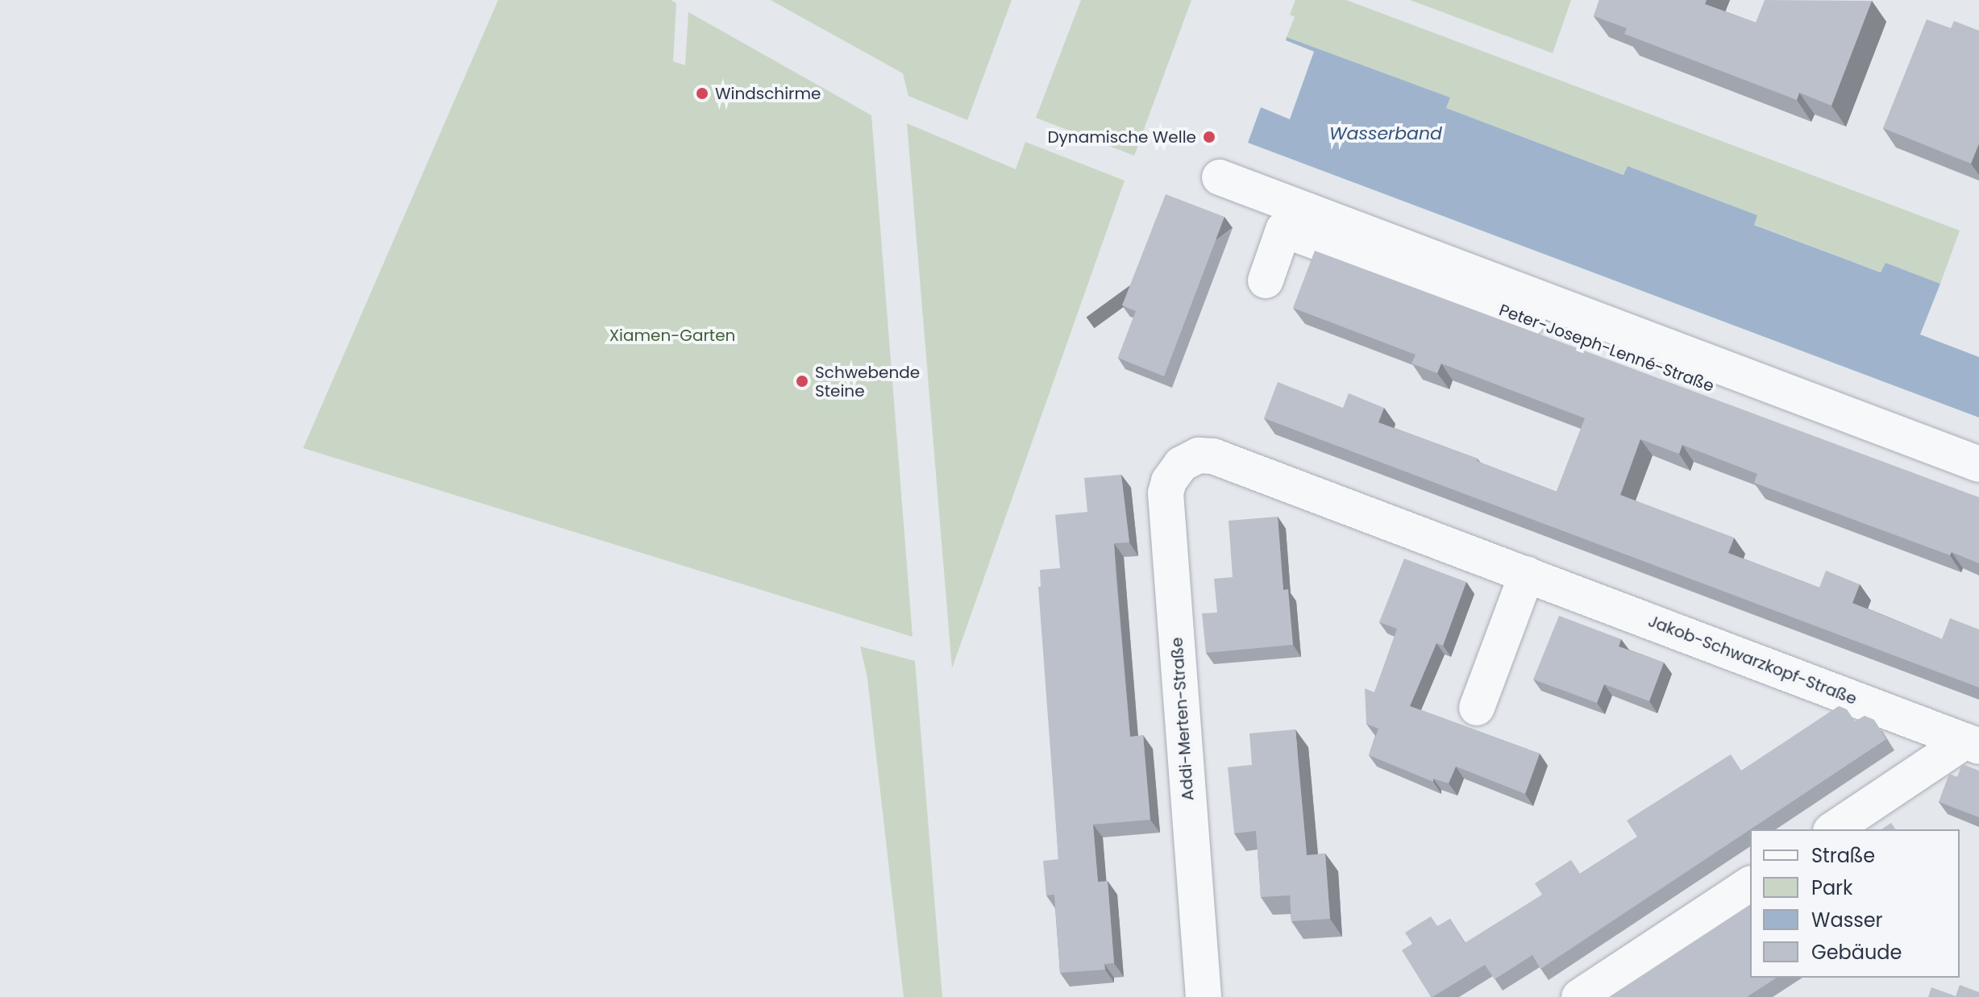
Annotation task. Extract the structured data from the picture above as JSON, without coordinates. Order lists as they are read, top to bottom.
{
  "streets": {
    "street": ["Peter-Joseph-Lenné-Straße", "Jakob-Schwarzkopf-Straße", "Addi-Merten-Straße"]
  },
  "crossings": [
    ["Jakob-Schwarzkopf-Straße", "Addi-Merten-Straße"]
  ],
  "water": ["Wasserband"],
  "parks": ["Xiamen-Garten"],
  "places": ["Windschirme", "Dynamische Welle", "Schwebende Steine"],
  "legend": [
    "Straße",
    "Park",
    "Wasser",
    "Gebäude"
  ]
}
